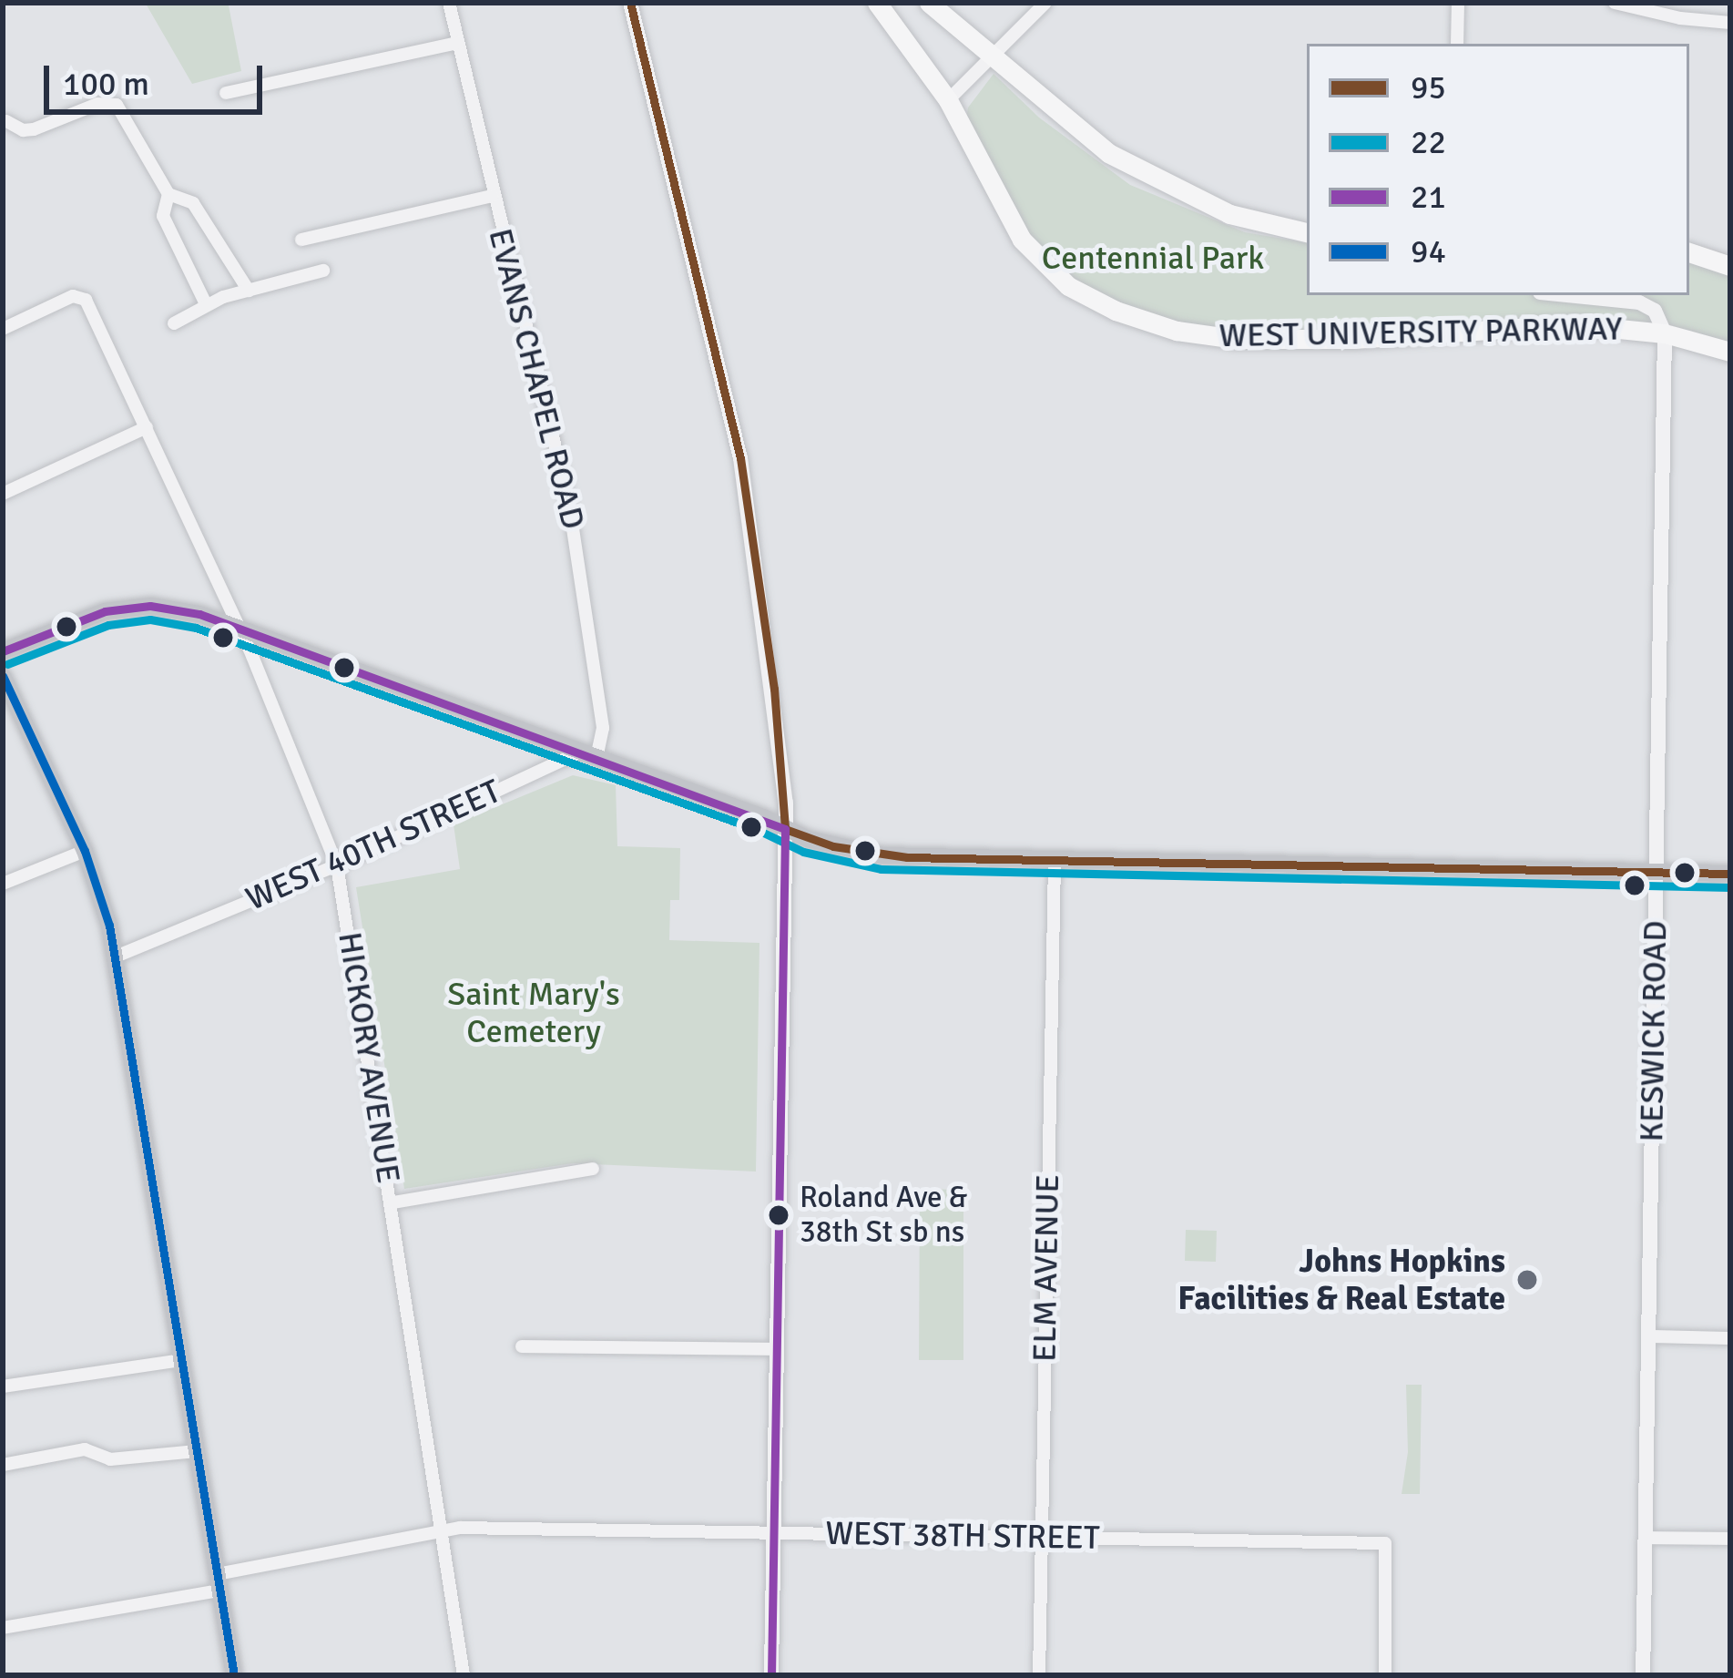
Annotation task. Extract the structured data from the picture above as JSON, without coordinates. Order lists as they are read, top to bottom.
{
  "streets": {
    "main road": ["WEST UNIVERSITY PARKWAY"],
    "street": [
      "EVANS CHAPEL ROAD",
      "WEST 40TH STREET",
      "KESWICK ROAD",
      "HICKORY AVENUE",
      "ELM AVENUE",
      "WEST 38TH STREET"
    ]
  },
  "crossings": [
    ["WEST UNIVERSITY PARKWAY", "KESWICK ROAD"],
    ["EVANS CHAPEL ROAD", "WEST 40TH STREET"],
    ["WEST 40TH STREET", "HICKORY AVENUE"],
    ["HICKORY AVENUE", "WEST 38TH STREET"],
    ["ELM AVENUE", "WEST 38TH STREET"]
  ],
  "parks": ["Centennial Park", "Saint Mary's Cemetery"],
  "places": ["Roland Ave & 38th St sb ns", "Johns Hopkins Facilities & Real Estate"],
  "lines": [
    "transit line 95",
    "transit line 21",
    "transit line 22",
    "transit line 94"
  ],
  "legend": [
    "95",
    "22",
    "21",
    "94"
  ],
  "scale_bar": "100 m"
}
